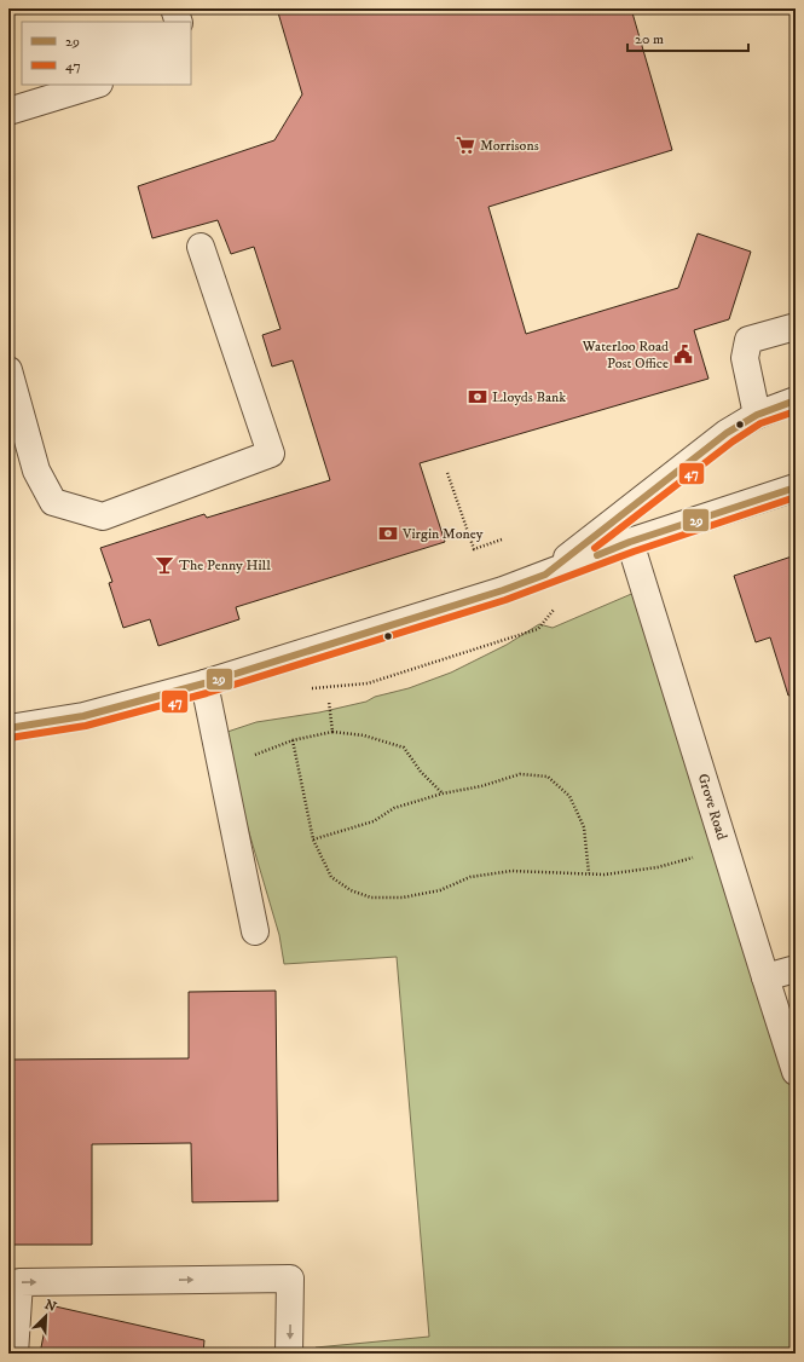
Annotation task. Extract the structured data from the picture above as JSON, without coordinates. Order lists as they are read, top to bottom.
{
  "streets": {
    "street": ["Grove Road"]
  },
  "places": {
    "supermarket": ["Morrisons"],
    "public building": ["Waterloo Road Post Office"],
    "bank": ["Lloyds Bank", "Virgin Money"],
    "bar": ["The Penny Hill"]
  },
  "lines": ["transit line 29", "transit line 47"],
  "legend": ["29", "47"],
  "scale_bar": "20 m",
  "north": "top right"
}
